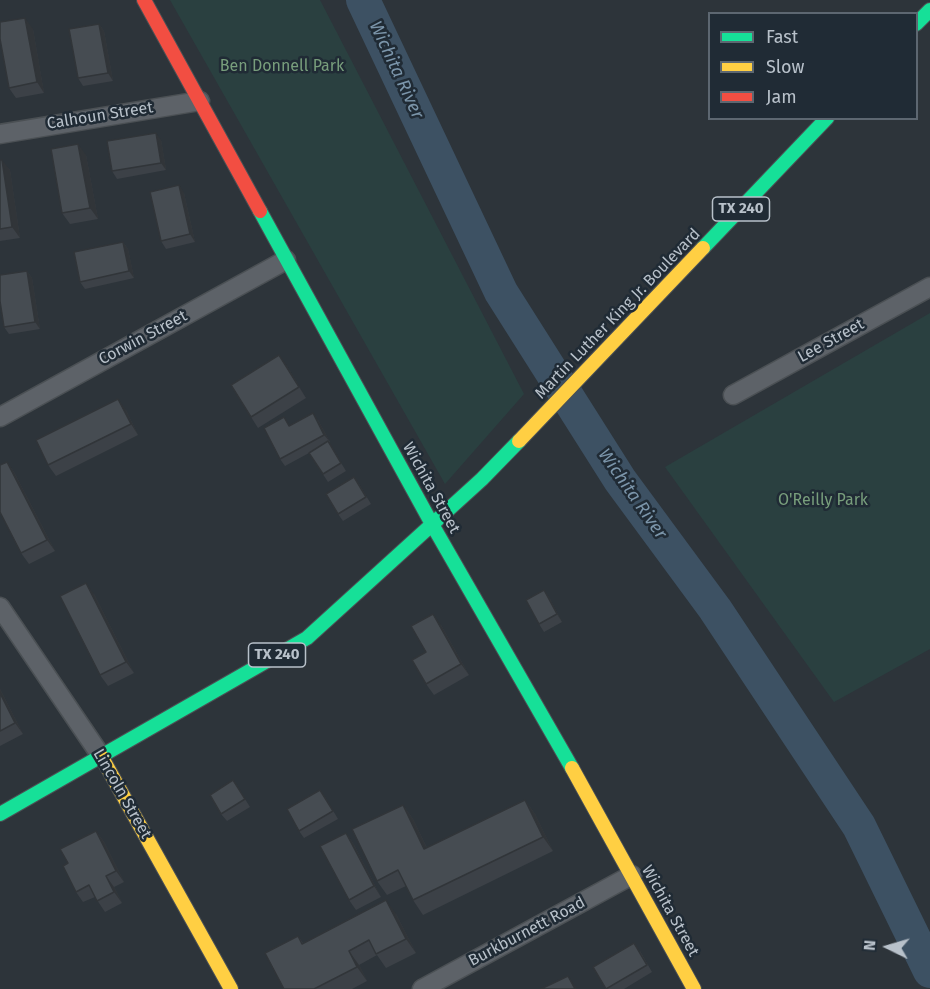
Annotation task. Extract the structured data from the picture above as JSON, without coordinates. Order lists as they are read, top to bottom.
{
  "streets": {
    "main road": [
      "TX 240",
      "Martin Luther King Jr. Boulevard",
      "Wichita Street",
      "Lincoln Street"
    ],
    "street": [
      "Calhoun Street",
      "Corwin Street",
      "Lee Street",
      "Burkburnett Road"
    ]
  },
  "crossings": [
    ["Calhoun Street", "Wichita Street"],
    ["TX 240", "Martin Luther King Jr. Boulevard"],
    ["TX 240", "Wichita Street"],
    ["TX 240", "Lincoln Street"],
    ["Martin Luther King Jr. Boulevard", "Wichita Street"],
    ["Corwin Street", "Wichita Street"],
    ["Wichita Street", "Burkburnett Road"]
  ],
  "water": ["Wichita River"],
  "parks": ["Ben Donnell Park", "O'Reilly Park"],
  "legend": ["Fast", "Slow", "Jam"],
  "north": "left"
}
